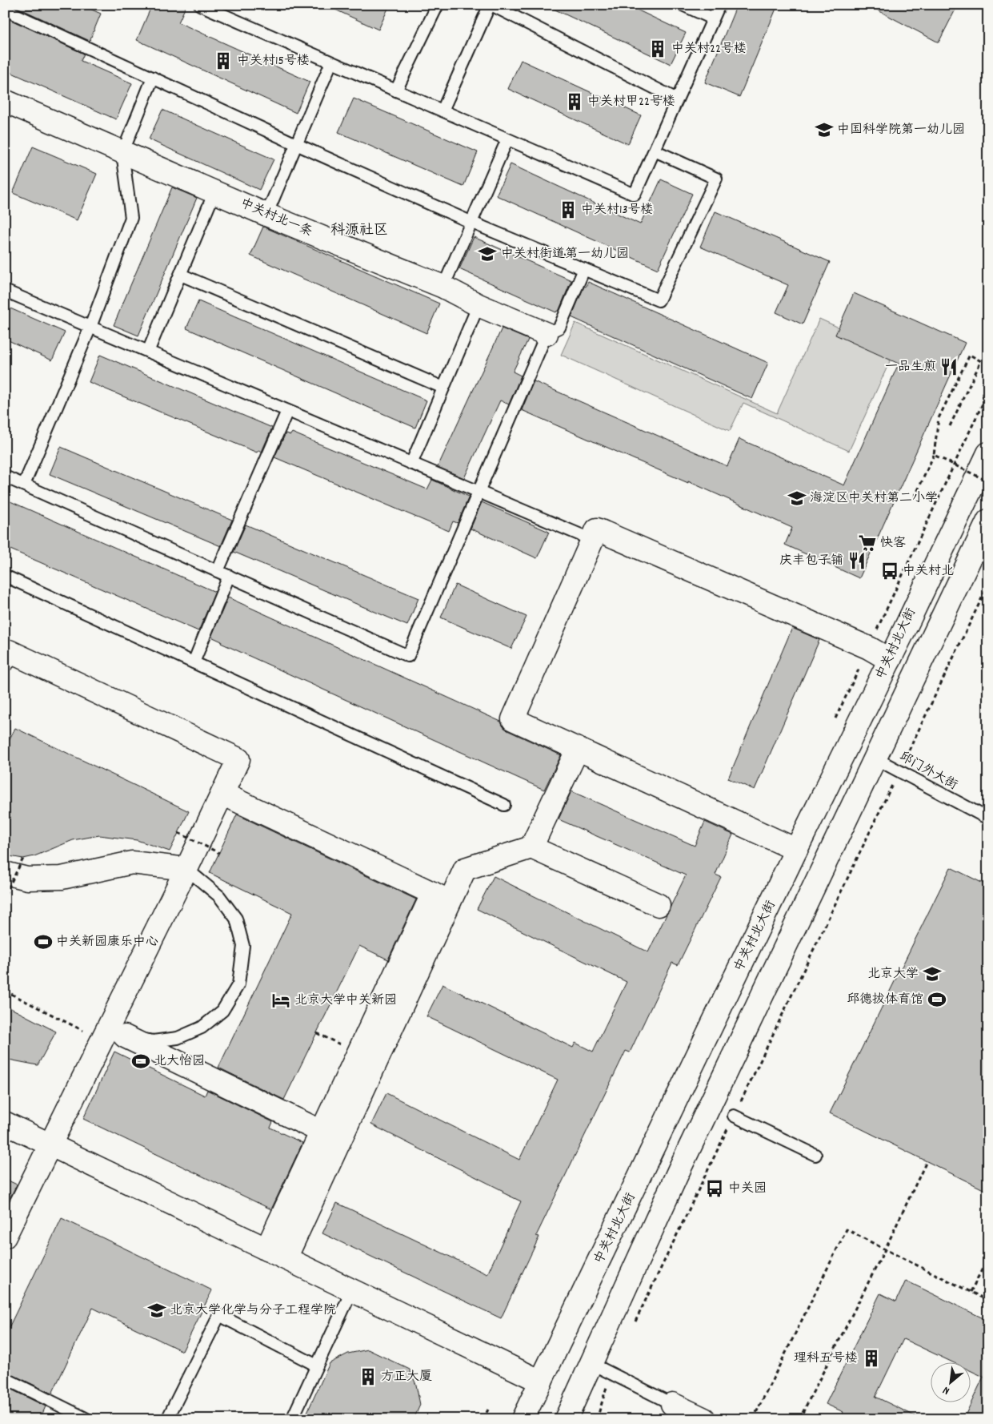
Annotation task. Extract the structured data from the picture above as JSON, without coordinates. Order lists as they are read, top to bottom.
{
  "streets": {
    "street": ["中关村北一条", "中关村北大街"],
    "lane": ["邱门外大街"]
  },
  "districts": ["科源社区"],
  "places": {
    "building": [
      "中关村22号楼",
      "中关村15号楼",
      "中关村甲22号楼",
      "中关村13号楼",
      "理科五号楼",
      "方正大厦"
    ],
    "school or university": [
      "中国科学院第一幼儿园",
      "中关村街道第一幼儿园",
      "海淀区中关村第二小学",
      "北京大学",
      "北京大学化学与分子工程学院"
    ],
    "restaurant": ["一品生煎", "庆丰包子铺"],
    "supermarket": ["快客"],
    "bus stop": ["中关村北", "中关园"],
    "sports": ["中关新园康乐中心", "邱德拔体育馆", "北大怡园"],
    "hotel": ["北京大学中关新园"]
  },
  "north": "bottom left"
}
